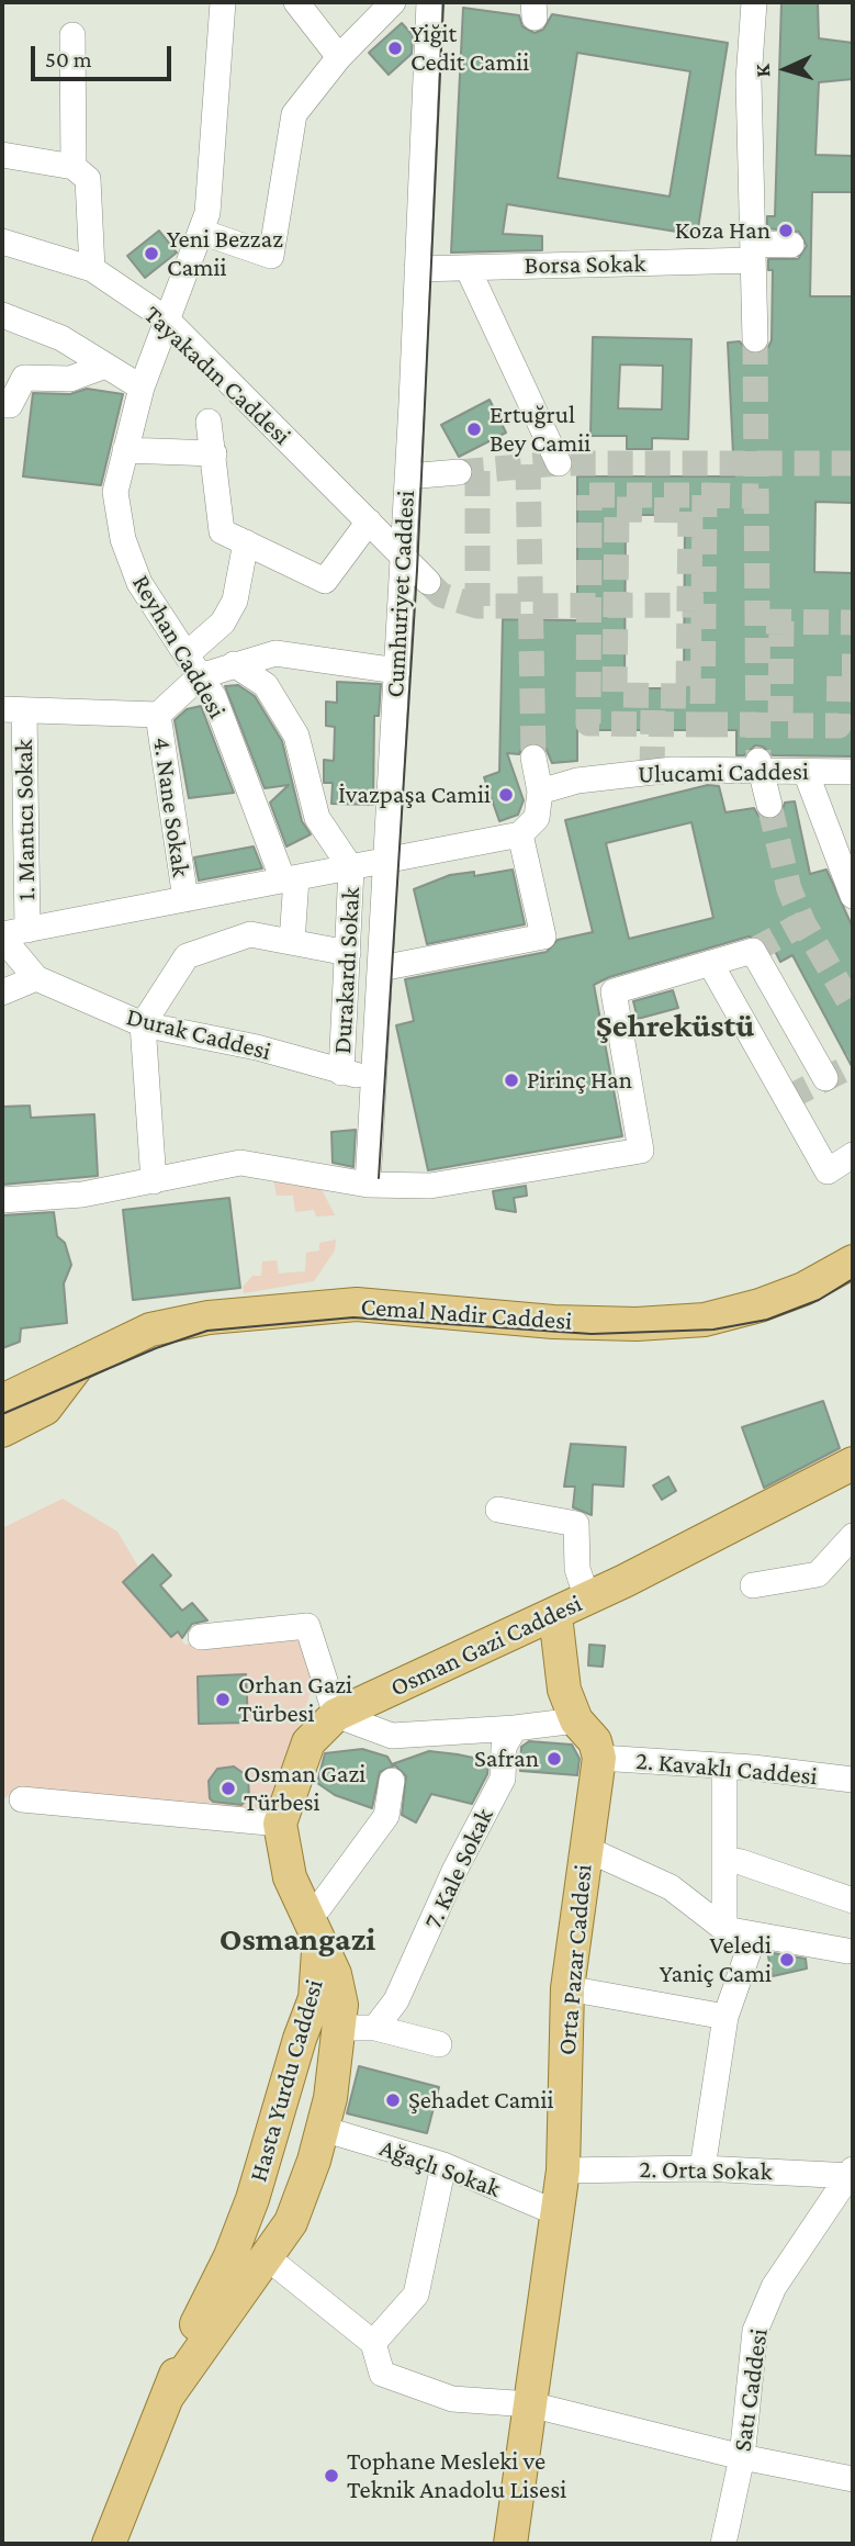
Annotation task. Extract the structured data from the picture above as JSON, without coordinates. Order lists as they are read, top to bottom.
{
  "streets": {
    "main road": [
      "Cemal Nadir Caddesi",
      "Osman Gazi Caddesi",
      "Orta Pazar Caddesi",
      "Hasta Yurdu Caddesi"
    ],
    "street": [
      "Borsa Sokak",
      "Tayakadın Caddesi",
      "Cumhuriyet Caddesi",
      "Reyhan Caddesi",
      "Ulucami Caddesi",
      "4. Nane Sokak",
      "1. Mantıcı Sokak",
      "Durakardı Sokak",
      "Durak Caddesi",
      "2. Kavaklı Caddesi",
      "7. Kale Sokak",
      "Ağaçlı Sokak",
      "2. Orta Sokak",
      "Satı Caddesi"
    ]
  },
  "crossings": [
    ["Borsa Sokak", "Cumhuriyet Caddesi"],
    ["Tayakadın Caddesi", "Cumhuriyet Caddesi"],
    ["Tayakadın Caddesi", "Reyhan Caddesi"],
    ["Cumhuriyet Caddesi", "Durak Caddesi"],
    ["Durakardı Sokak", "Durak Caddesi"],
    ["Osman Gazi Caddesi", "Hasta Yurdu Caddesi"],
    ["2. Kavaklı Caddesi", "Orta Pazar Caddesi"],
    ["Orta Pazar Caddesi", "Ağaçlı Sokak"],
    ["Orta Pazar Caddesi", "2. Orta Sokak"],
    ["Hasta Yurdu Caddesi", "Ağaçlı Sokak"],
    ["2. Orta Sokak", "Satı Caddesi"]
  ],
  "districts": ["Şehreküstü", "Osmangazi"],
  "places": [
    "Yiğit Cedit Camii",
    "Koza Han",
    "Yeni Bezzaz Camii",
    "Ertuğrul Bey Camii",
    "İvazpaşa Camii",
    "Pirinç Han",
    "Orhan Gazi Türbesi",
    "Safran",
    "Osman Gazi Türbesi",
    "Veledi Yaniç Cami",
    "Şehadet Camii",
    "Tophane Mesleki ve Teknik Anadolu Lisesi"
  ],
  "scale_bar": "50 m",
  "north": "left"
}
